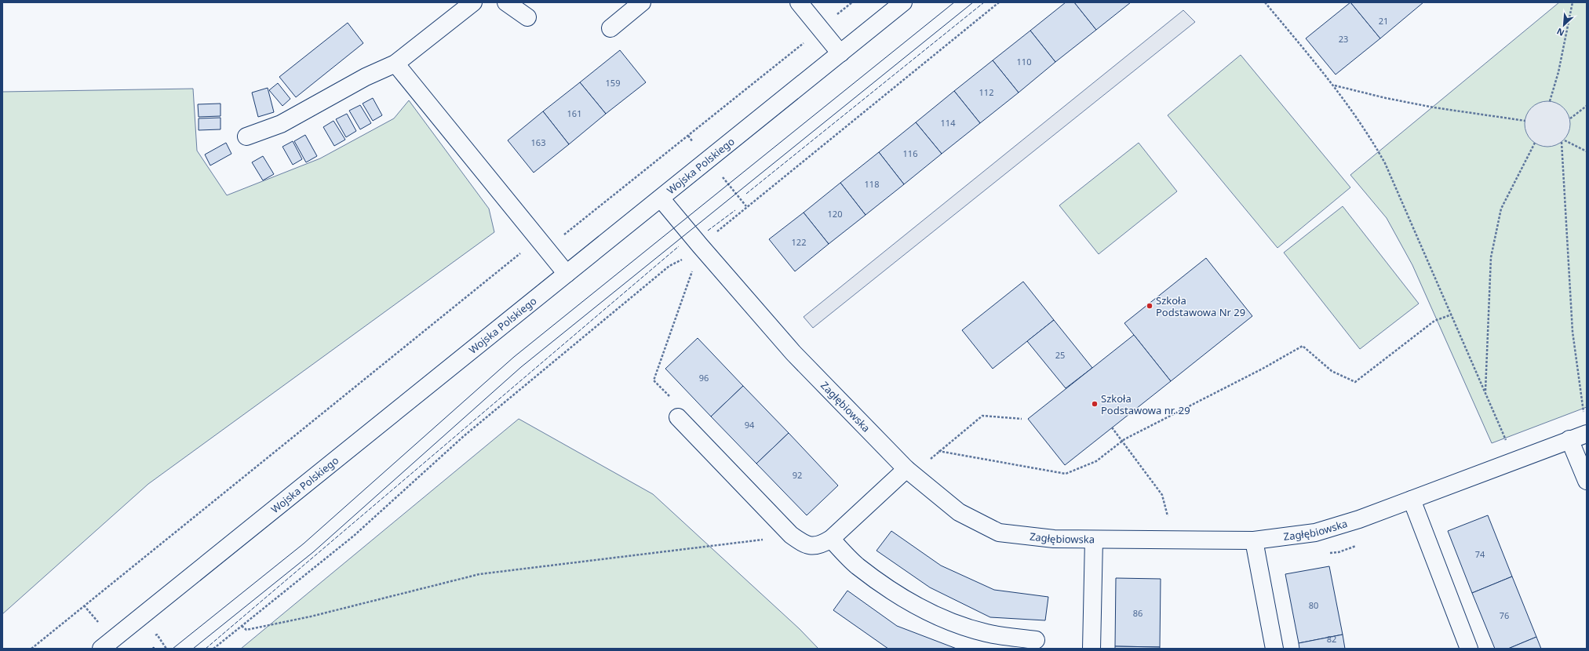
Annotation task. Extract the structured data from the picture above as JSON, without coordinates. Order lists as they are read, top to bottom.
{
  "streets": {
    "street": ["Wojska Polskiego", "Zagłębiowska"]
  },
  "crossings": [
    ["Wojska Polskiego", "Zagłębiowska"]
  ],
  "places": ["Szkoła Podstawowa Nr 29", "Szkoła Podstawowa nr. 29"],
  "house_numbers": [
    "21",
    "23",
    "110",
    "159",
    "112",
    "161",
    "114",
    "163",
    "116",
    "118",
    "120",
    "122",
    "25",
    "96",
    "94",
    "92",
    "74",
    "80",
    "86",
    "76",
    "82"
  ],
  "north": "bottom left"
}
